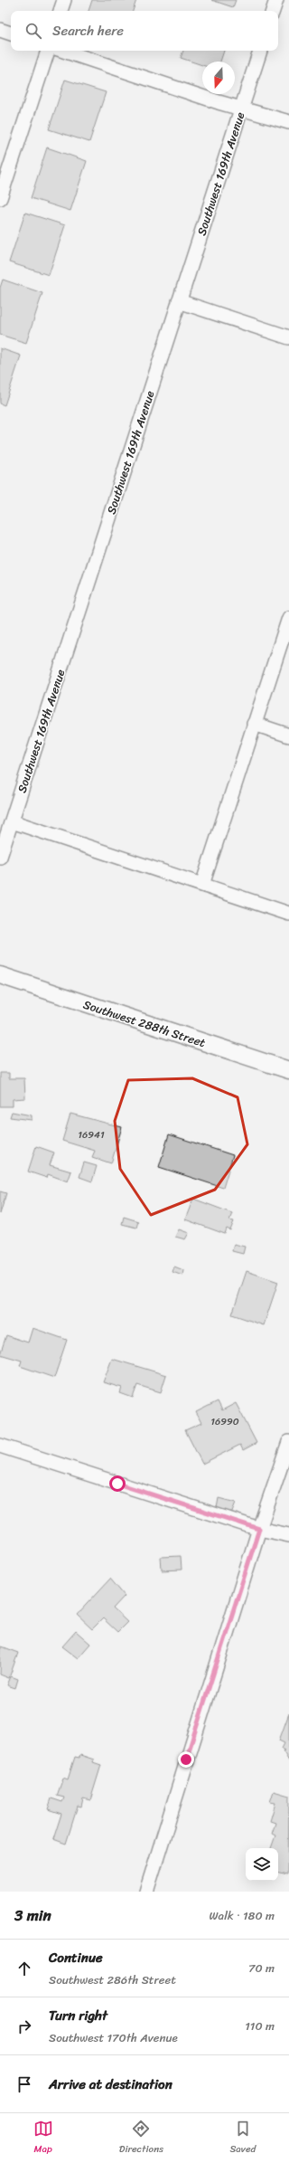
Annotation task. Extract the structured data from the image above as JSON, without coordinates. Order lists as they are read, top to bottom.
{
  "streets": {
    "street": ["Southwest 169th Avenue", "Southwest 288th Street"]
  },
  "house_numbers": ["16941", "16990"],
  "north": "bottom",
  "page": {
    "search": "Search here",
    "heading": ["3 min", "Walk · 180 m"],
    "list": [
      ["Continue", "Southwest 286th Street", "70 m"],
      ["Turn right", "Southwest 170th Avenue", "110 m"],
      "Arrive at destination"
    ],
    "nav": ["Map", "Directions", "Saved"]
  }
}
